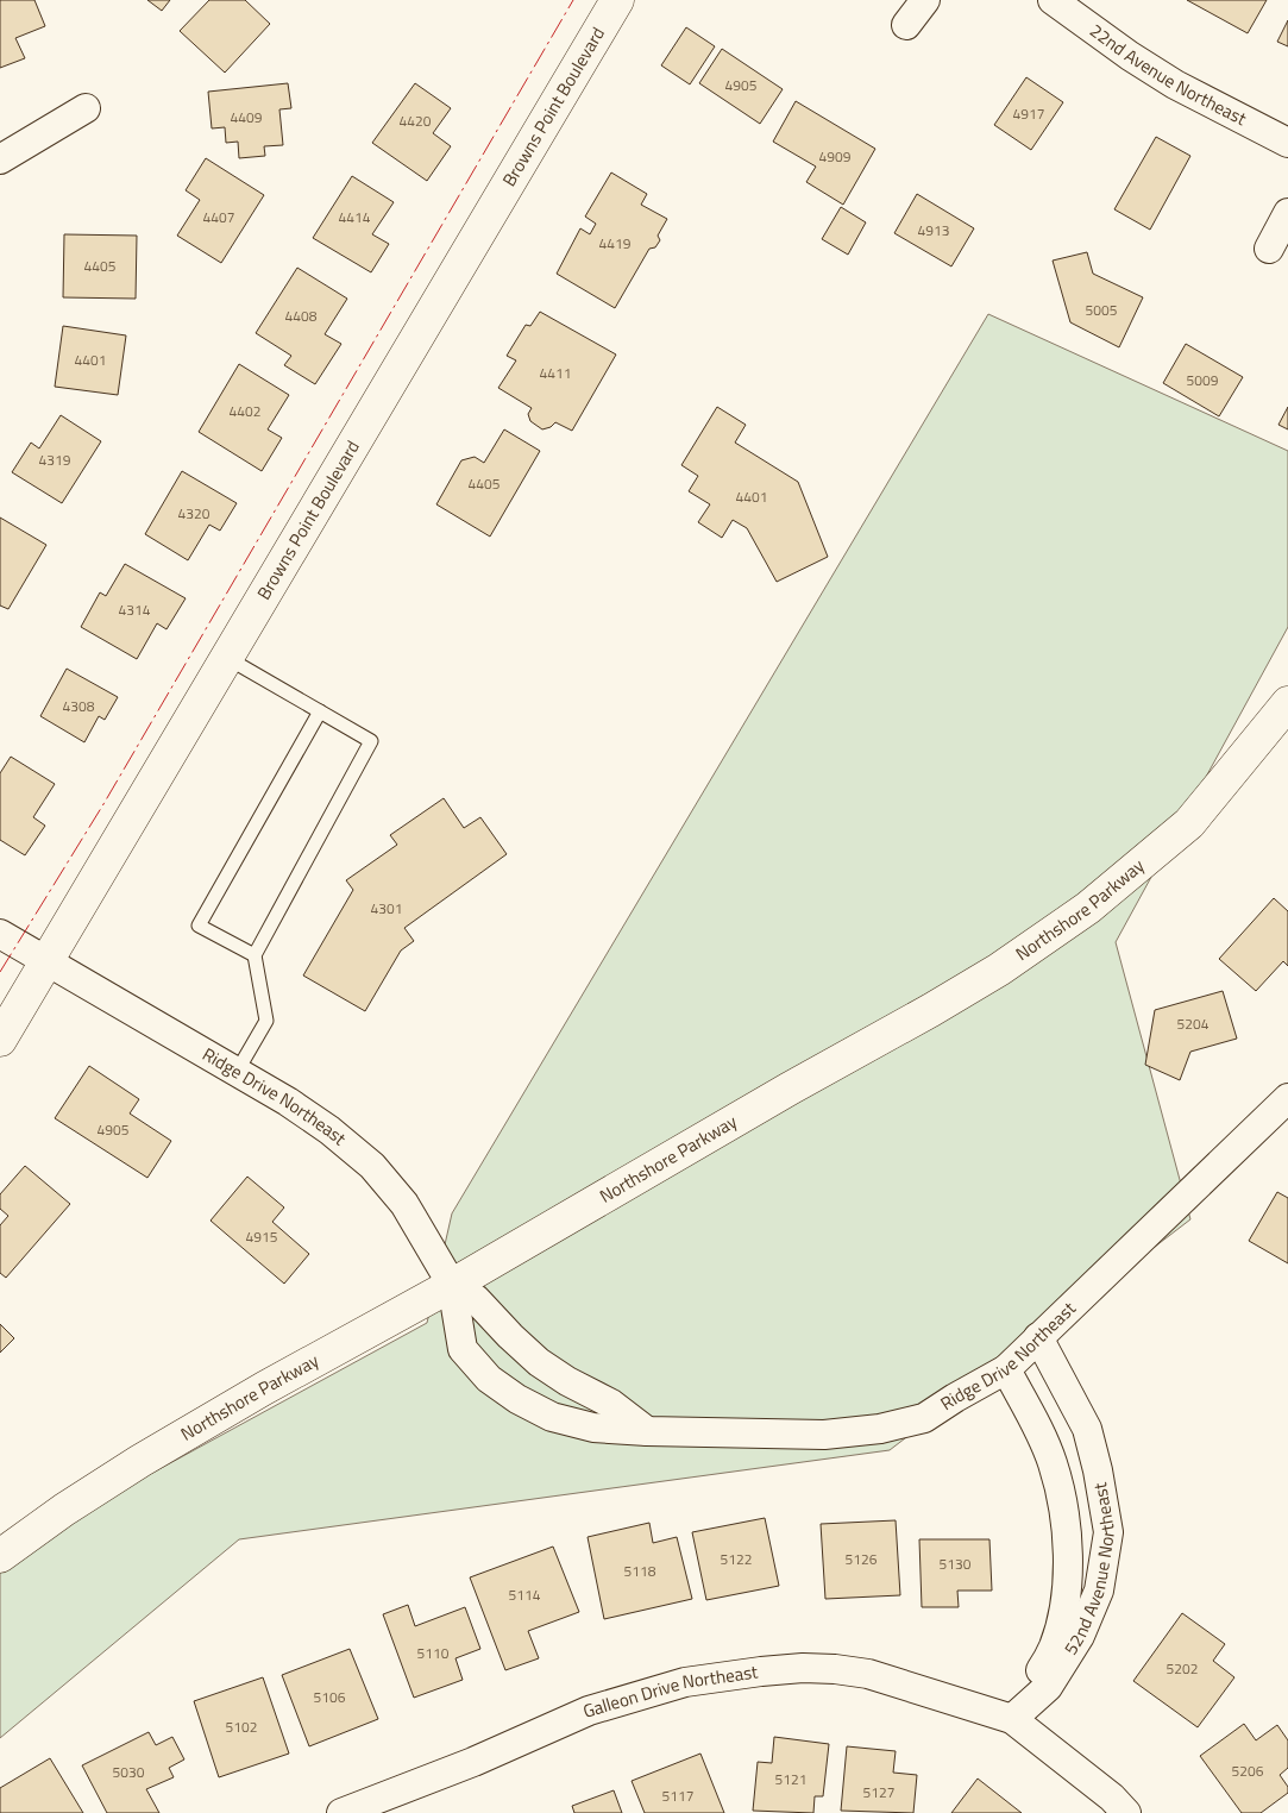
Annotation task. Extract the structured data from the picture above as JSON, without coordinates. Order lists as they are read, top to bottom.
{
  "streets": {
    "street": [
      "22nd Avenue Northeast",
      "Browns Point Boulevard",
      "Northshore Parkway",
      "Ridge Drive Northeast",
      "52nd Avenue Northeast",
      "Galleon Drive Northeast"
    ]
  },
  "crossings": [
    ["Browns Point Boulevard", "Ridge Drive Northeast"],
    ["Northshore Parkway", "Ridge Drive Northeast"],
    ["Ridge Drive Northeast", "52nd Avenue Northeast"],
    ["52nd Avenue Northeast", "Galleon Drive Northeast"]
  ],
  "house_numbers": [
    "4905",
    "4917",
    "4409",
    "4420",
    "4909",
    "4407",
    "4414",
    "4913",
    "4419",
    "4405",
    "5005",
    "4408",
    "4401",
    "4411",
    "5009",
    "4402",
    "4319",
    "4405",
    "4401",
    "4320",
    "4314",
    "4308",
    "4301",
    "5204",
    "4905",
    "4915",
    "5122",
    "5126",
    "5130",
    "5118",
    "5114",
    "5110",
    "5202",
    "5106",
    "5102",
    "5206",
    "5030",
    "5121",
    "5127",
    "5117"
  ]
}
